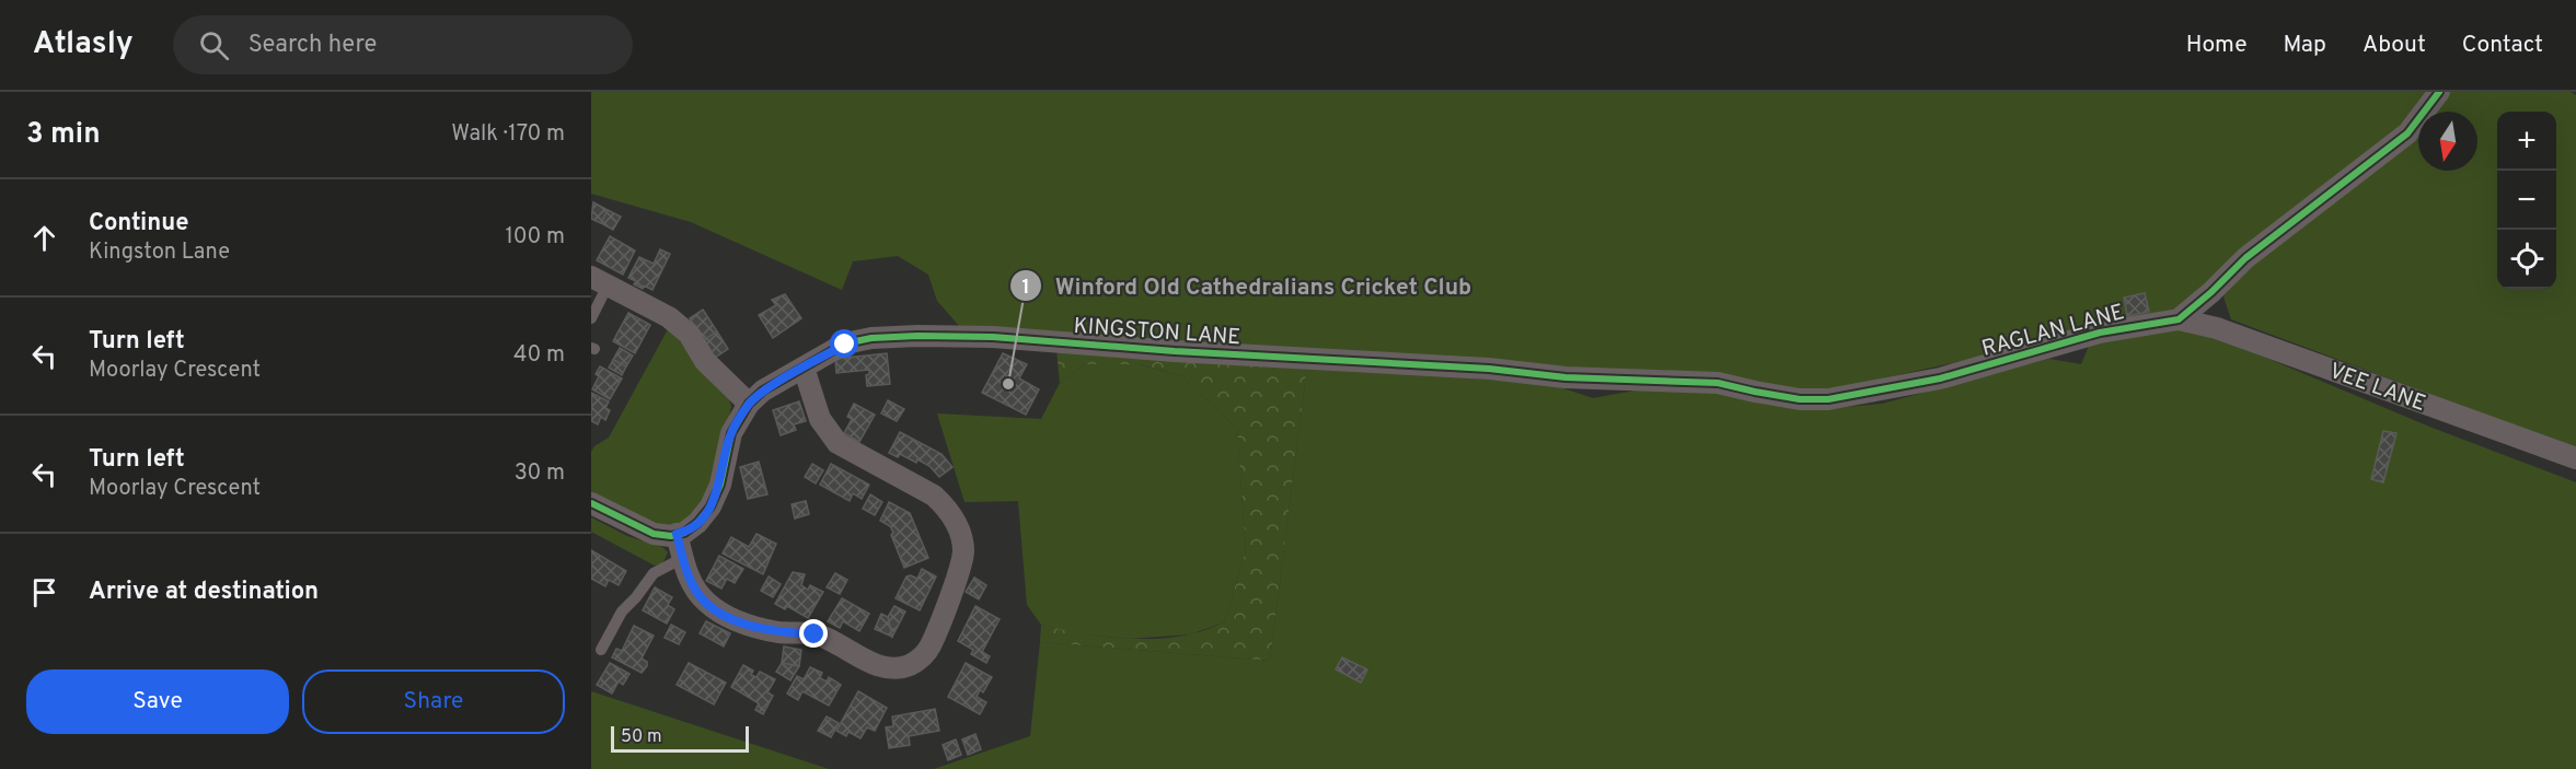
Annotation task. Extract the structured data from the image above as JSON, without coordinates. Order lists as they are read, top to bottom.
{
  "streets": {
    "street": ["RAGLAN LANE", "KINGSTON LANE", "VEE LANE"]
  },
  "crossings": [
    ["RAGLAN LANE", "KINGSTON LANE"],
    ["RAGLAN LANE", "VEE LANE"]
  ],
  "places": ["Winford Old Cathedralians Cricket Club"],
  "scale_bar": "50 m",
  "north": "bottom",
  "page": {
    "header": "Atlasly",
    "search": "Search here",
    "nav": [
      "Home",
      "Map",
      "About",
      "Contact"
    ],
    "heading": ["3 min", "Walk · 170 m"],
    "map_buttons": ["+", "−"],
    "list": [
      ["Continue", "Kingston Lane", "100 m"],
      ["Turn left", "Moorlay Crescent", "40 m"],
      ["Turn left", "Moorlay Crescent", "30 m"],
      "Arrive at destination"
    ],
    "buttons": ["Save", "Share"],
    "scale": "50 m"
  }
}
